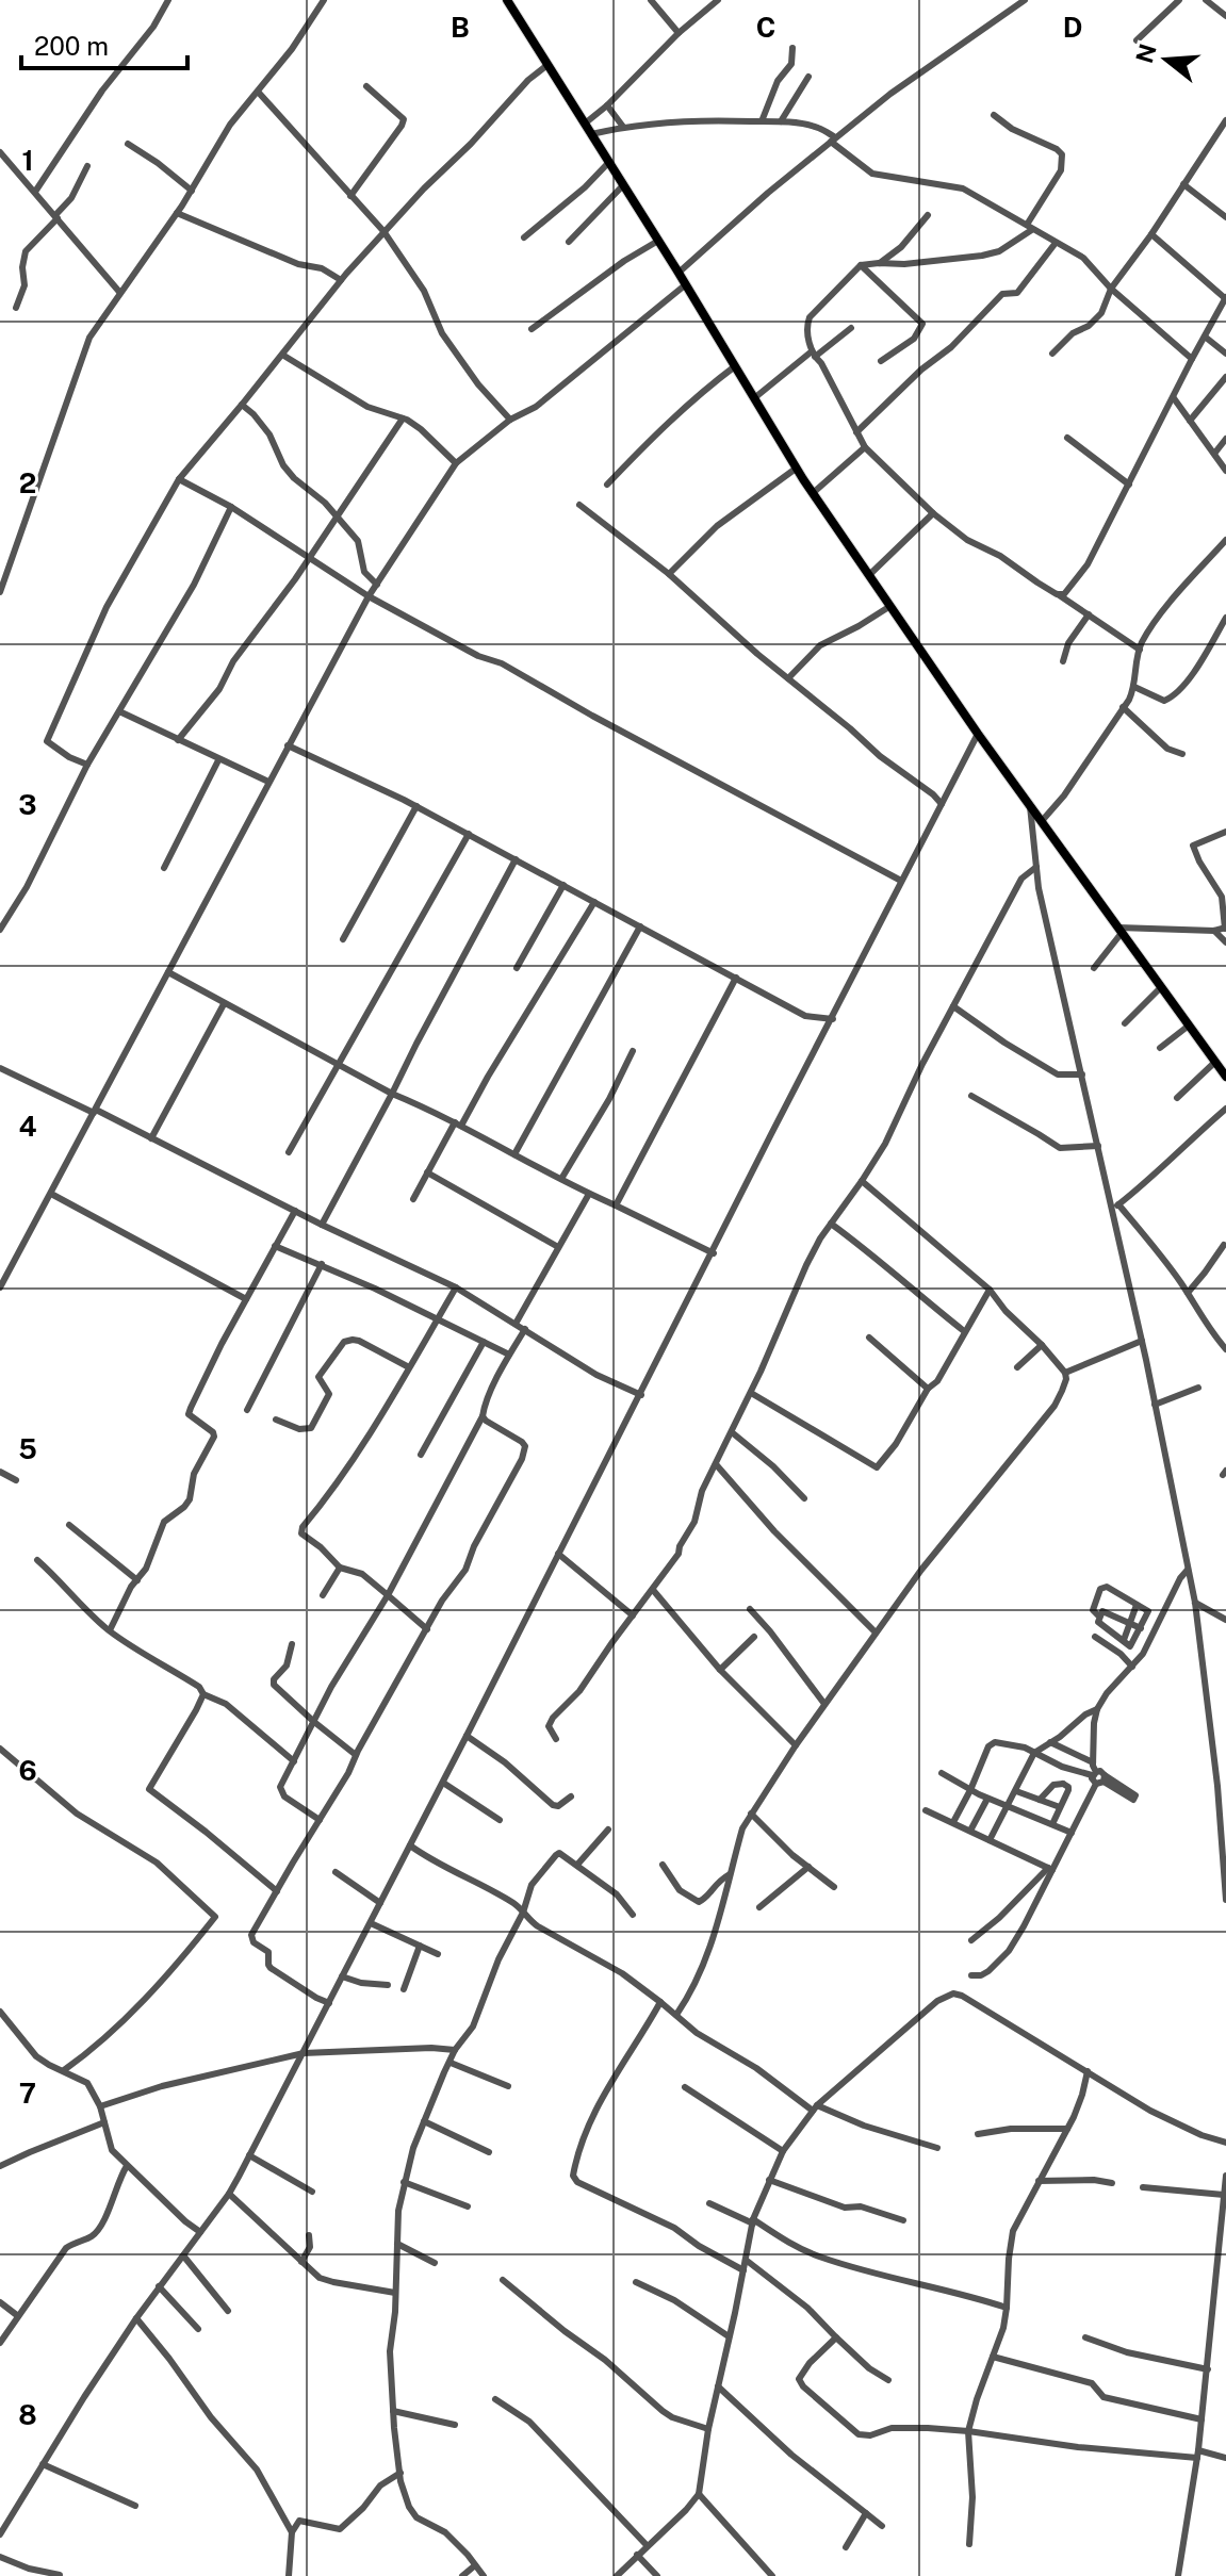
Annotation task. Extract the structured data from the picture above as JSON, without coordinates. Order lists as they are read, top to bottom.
{
  "scale_bar": "200 m",
  "north": "left",
  "grid": {
    "columns": ["B", "C", "D"],
    "rows": [
      "1",
      "2",
      "3",
      "4",
      "5",
      "6",
      "7",
      "8"
    ]
  }
}
